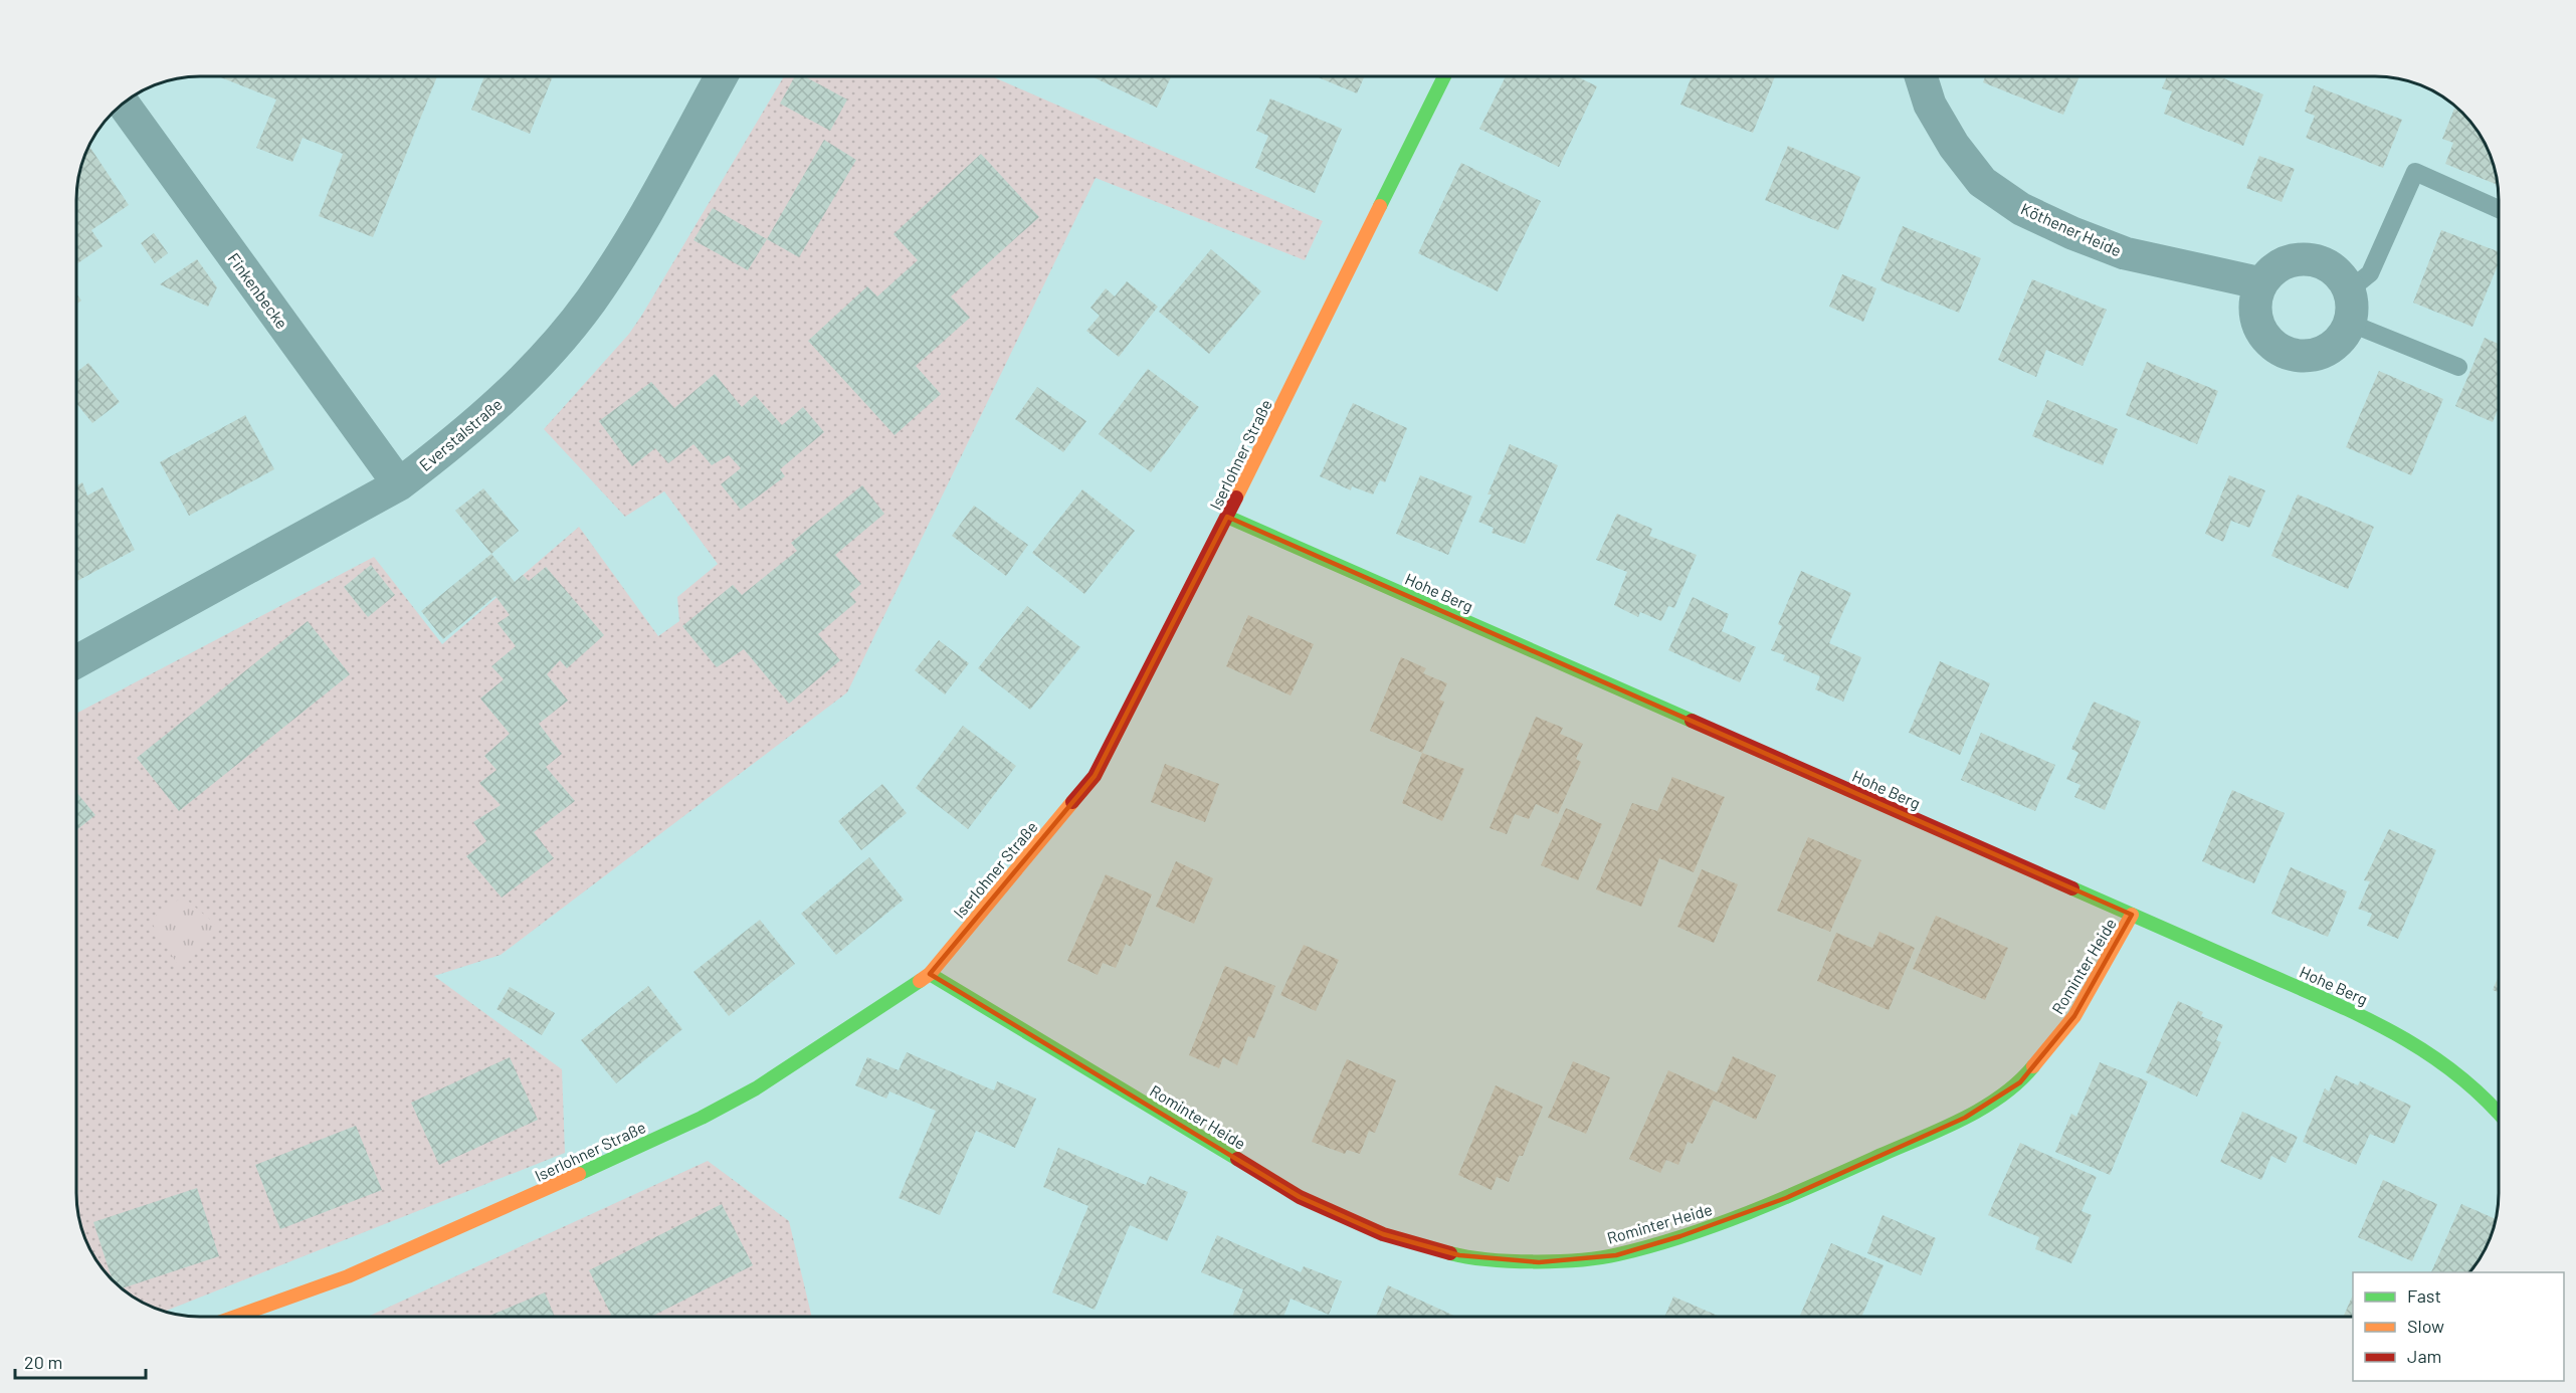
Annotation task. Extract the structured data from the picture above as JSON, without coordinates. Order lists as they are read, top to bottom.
{
  "streets": {
    "street": [
      "Köthener Heide",
      "Finkenbecke",
      "Everstalstraße",
      "Iserlohner Straße",
      "Hohe Berg",
      "Rominter Heide"
    ]
  },
  "crossings": [
    ["Finkenbecke", "Everstalstraße"],
    ["Iserlohner Straße", "Hohe Berg"],
    ["Iserlohner Straße", "Rominter Heide"],
    ["Hohe Berg", "Rominter Heide"]
  ],
  "legend": ["Fast", "Slow", "Jam"],
  "scale_bar": "20 m"
}
